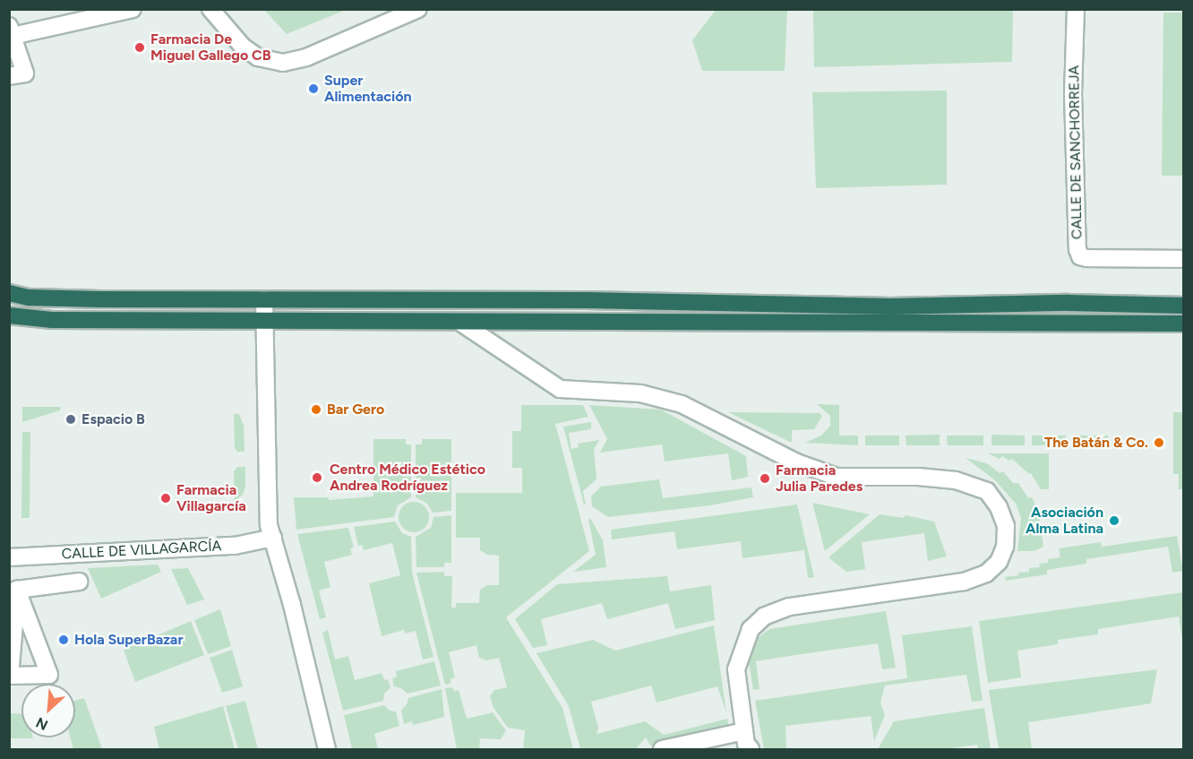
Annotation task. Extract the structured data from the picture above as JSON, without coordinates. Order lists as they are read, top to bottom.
{
  "streets": {
    "street": ["CALLE DE SANCHORREJA", "CALLE DE VILLAGARCÍA"]
  },
  "places": [
    "Farmacia De Miguel Gallego CB",
    "Super Alimentación",
    "Bar Gero",
    "Espacio B",
    "The Batán & Co.",
    "Centro Médico Estético Andrea Rodríguez",
    "Farmacia Julia Paredes",
    "Farmacia Villagarcía",
    "Asociación Alma Latina",
    "Hola SuperBazar"
  ],
  "north": "bottom left"
}
